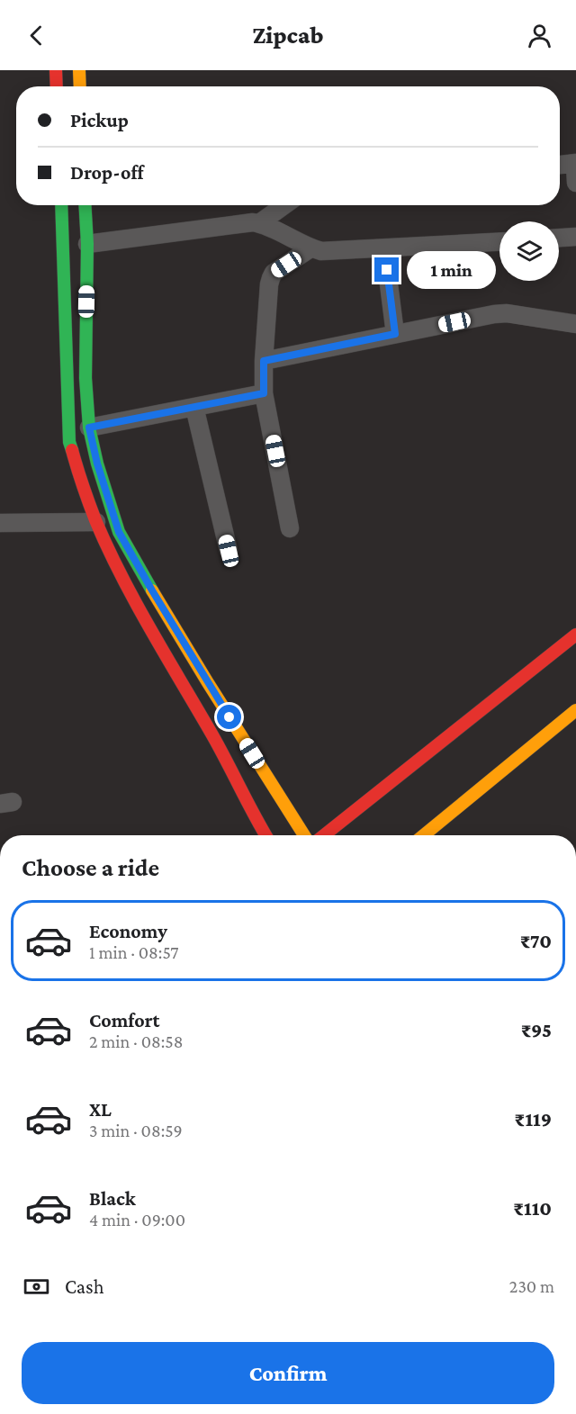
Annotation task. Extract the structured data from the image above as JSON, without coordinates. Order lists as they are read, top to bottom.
{
  "page": {
    "header": "Zipcab",
    "banner": ["Pickup", "Drop-off"],
    "bubble": "1 min",
    "heading": "Choose a ride",
    "list": [
      {
        "name": "Economy",
        "note": "1 min · 08:57",
        "value": "₹70"
      },
      {
        "name": "Comfort",
        "note": "2 min · 08:58",
        "value": "₹95"
      },
      {
        "name": "XL",
        "note": "3 min · 08:59",
        "value": "₹119"
      },
      {
        "name": "Black",
        "note": "4 min · 09:00",
        "value": "₹110"
      }
    ],
    "pay": ["Cash", "230 m"],
    "buttons": "Confirm"
  }
}
